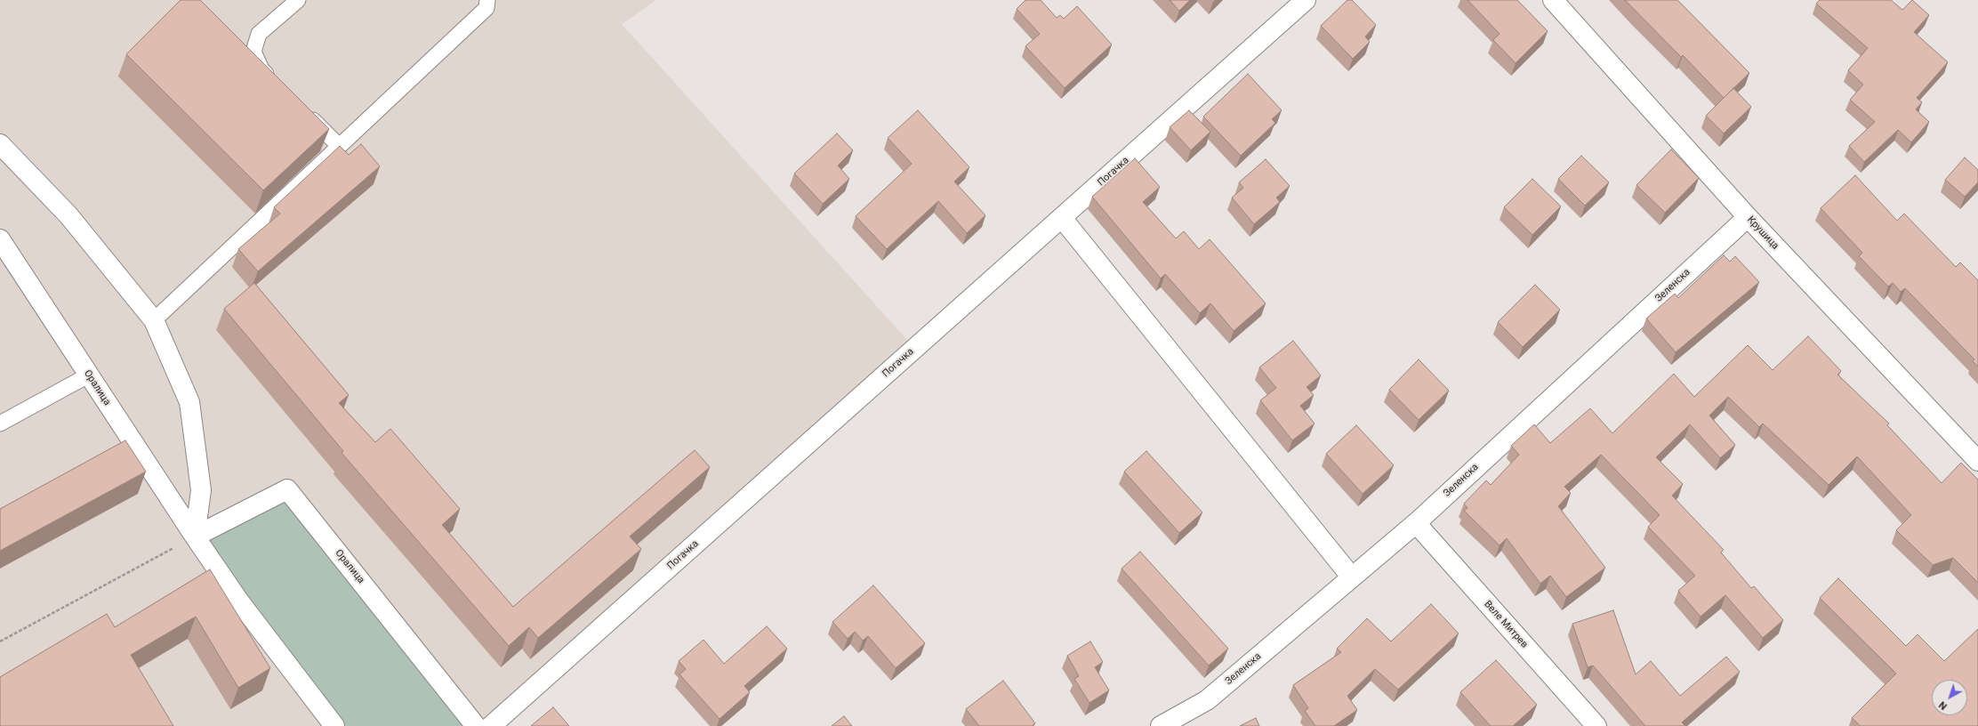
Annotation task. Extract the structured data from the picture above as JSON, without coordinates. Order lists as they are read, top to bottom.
{
  "streets": {
    "street": [
      "Погачка",
      "Крушица",
      "Зеленска",
      "Оралица",
      "Веле Митрев"
    ]
  },
  "crossings": [
    ["Крушица", "Зеленска"],
    ["Зеленска", "Веле Митрев"]
  ],
  "north": "bottom left"
}
